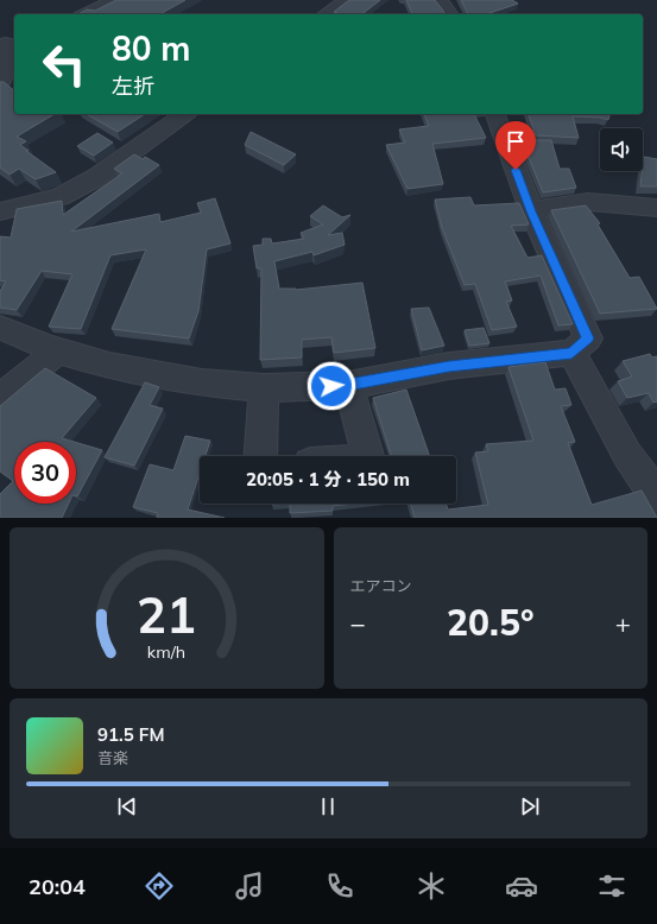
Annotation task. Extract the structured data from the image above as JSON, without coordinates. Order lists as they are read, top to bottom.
{
  "page": {
    "turn": ["80 m", "左折"],
    "limit": "30",
    "trip": "20:05 · 1 分 · 150 m",
    "tile": "エアコン",
    "heat": ["−", "20.5°", "+"],
    "song": ["91.5 FM", "音楽"],
    "tabs": "20:04",
    "gauge": ["21", "km/h"]
  }
}
